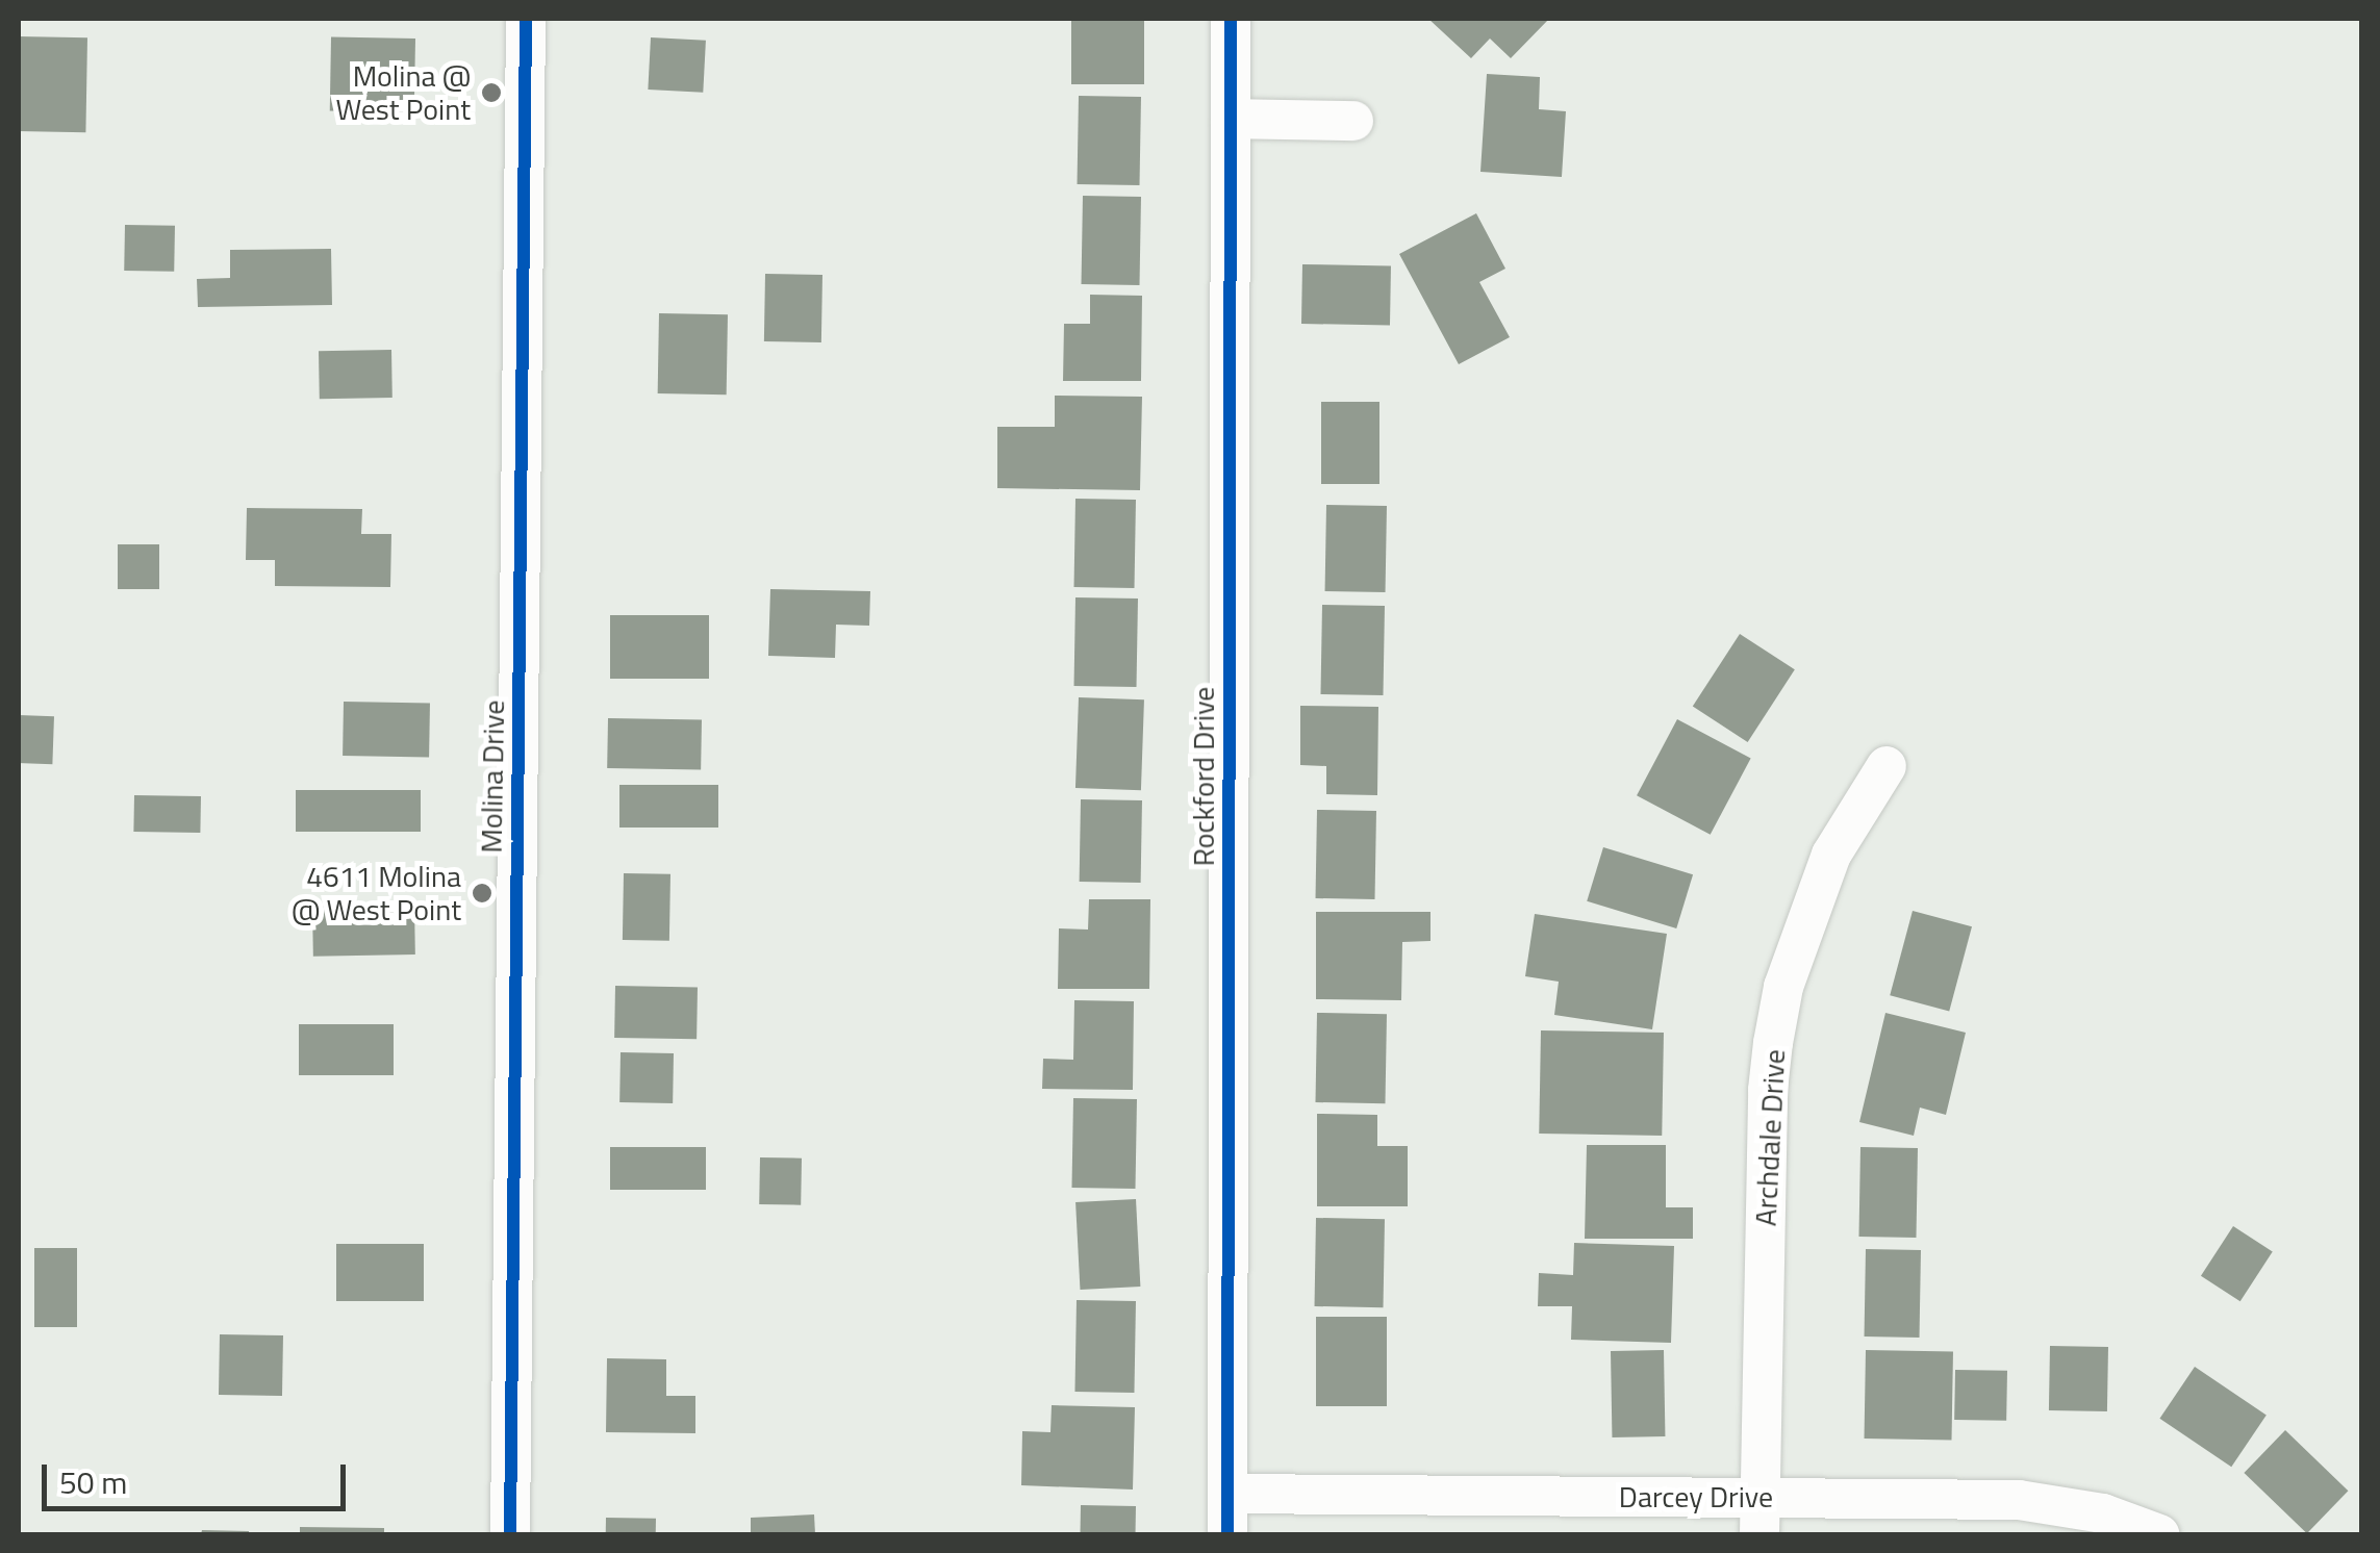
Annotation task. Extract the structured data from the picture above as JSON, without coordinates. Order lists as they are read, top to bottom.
{
  "streets": {
    "street": [
      "Molina Drive",
      "Rockford Drive",
      "Archdale Drive",
      "Darcey Drive"
    ]
  },
  "crossings": [
    ["Rockford Drive", "Darcey Drive"],
    ["Archdale Drive", "Darcey Drive"]
  ],
  "places": ["Molina @ West Point", "4611 Molina @ West Point"],
  "scale_bar": "50 m"
}
